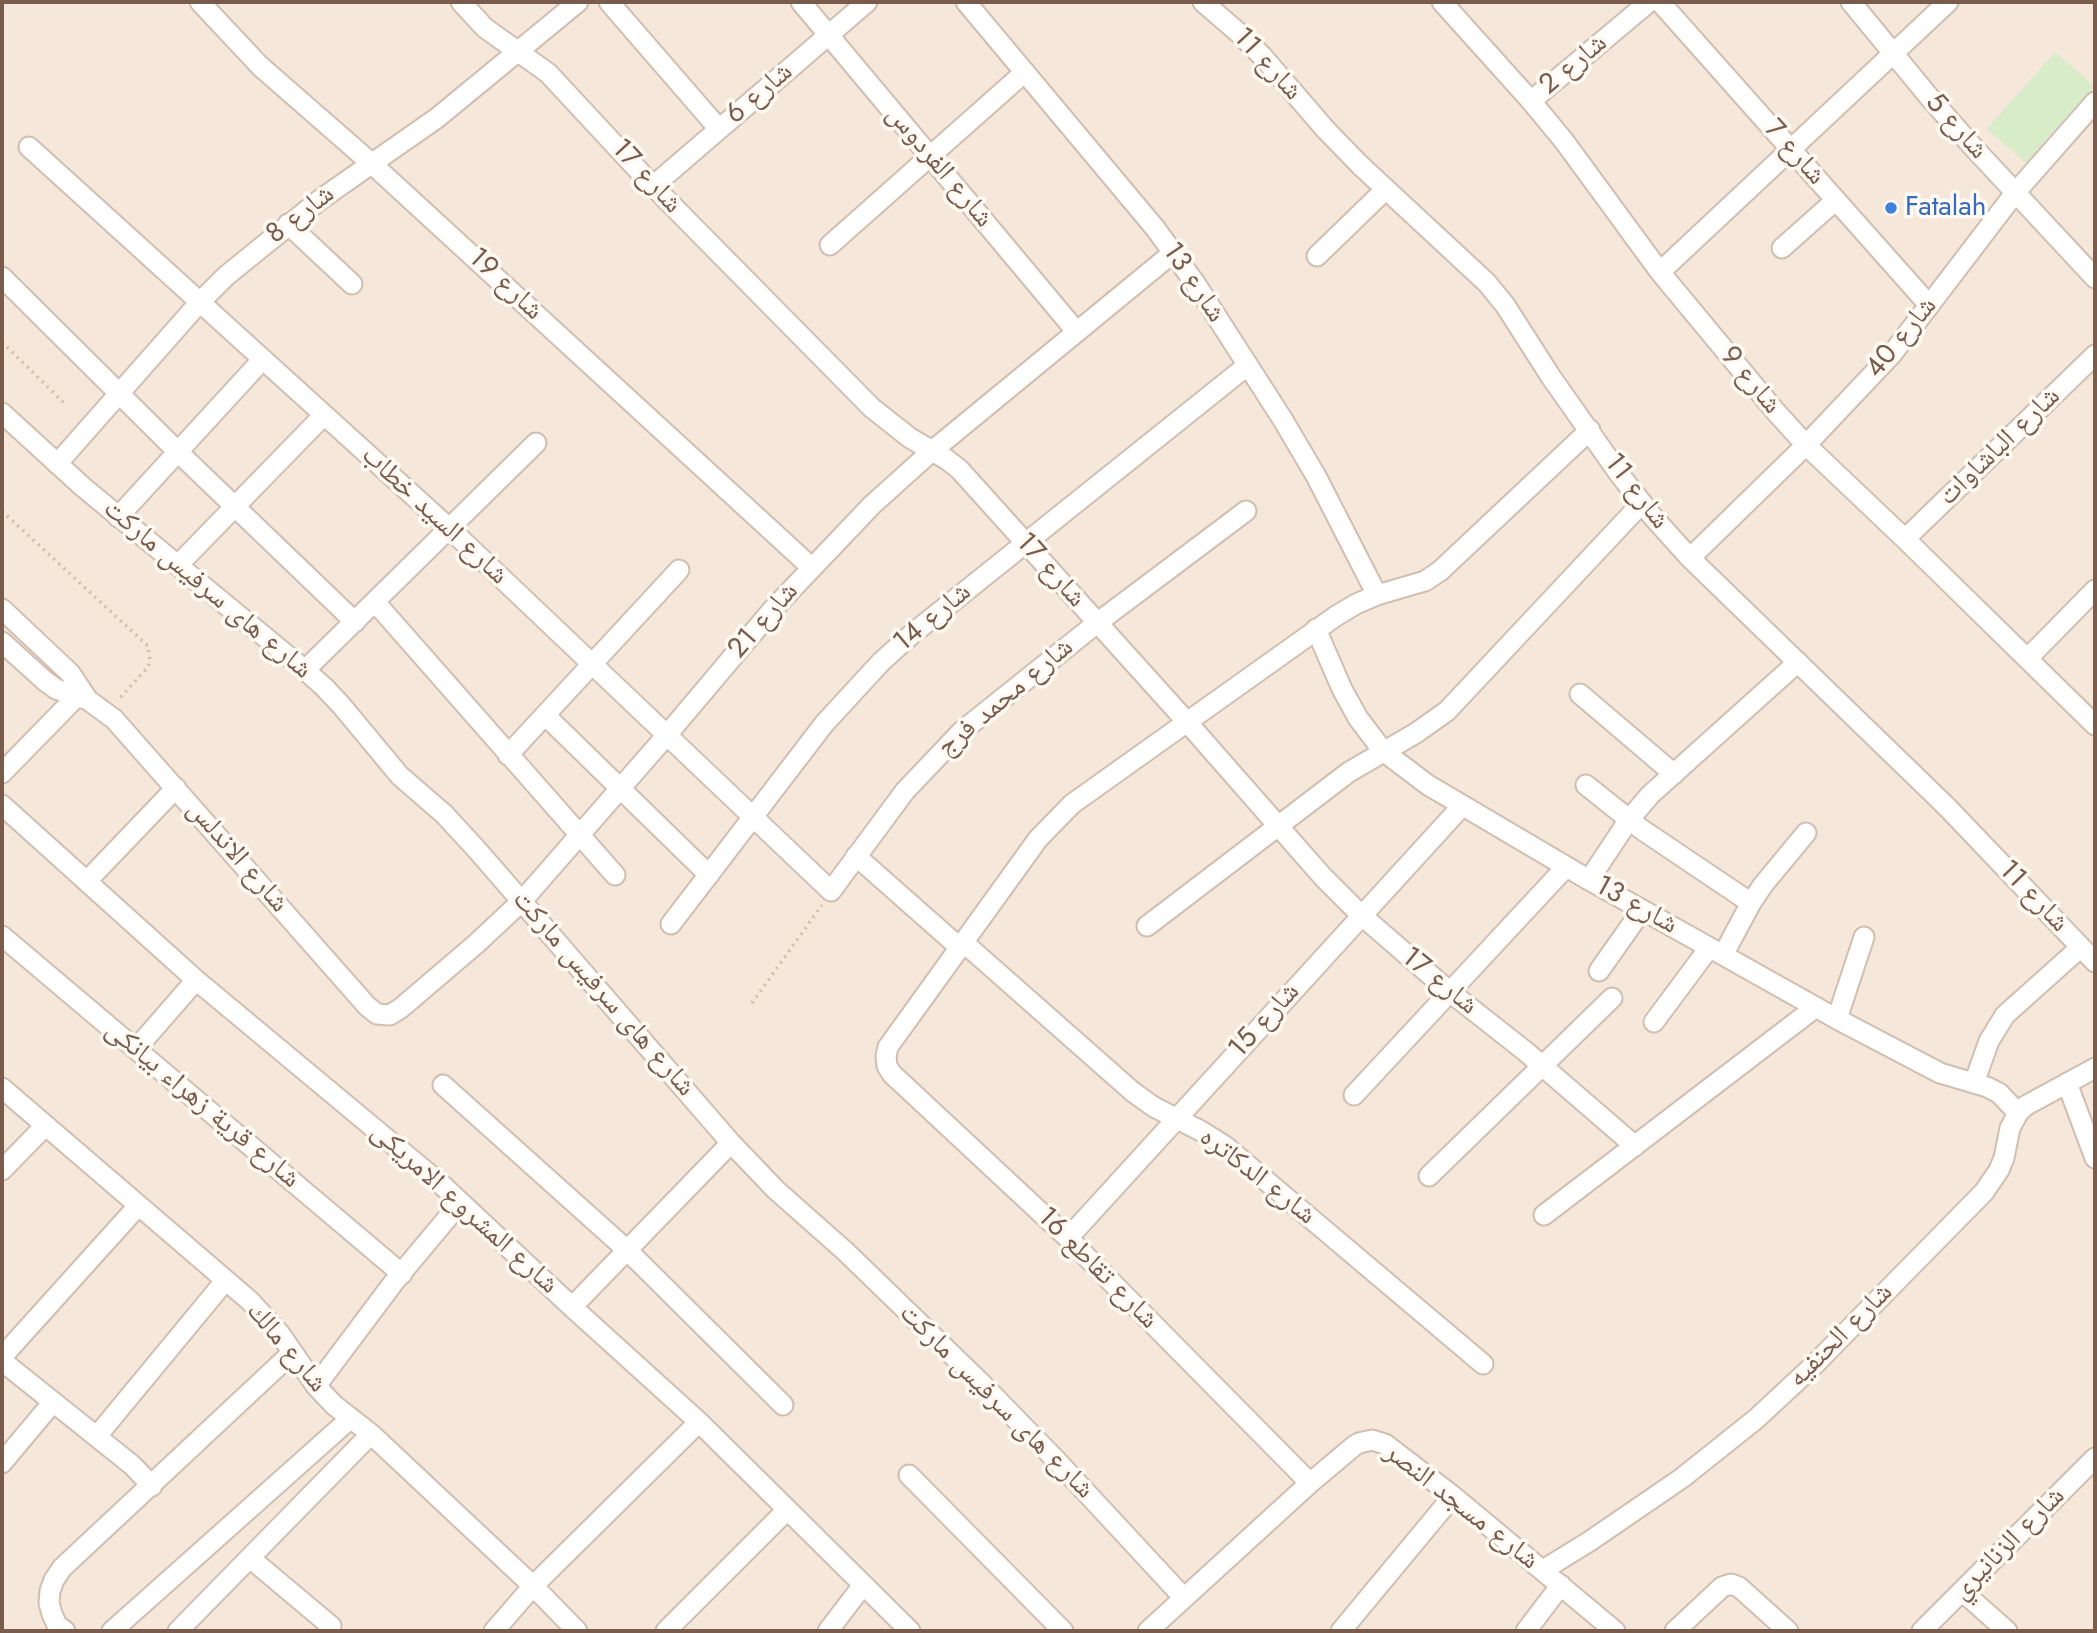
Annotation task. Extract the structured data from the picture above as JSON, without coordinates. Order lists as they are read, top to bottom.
{
  "streets": {
    "street": [
      "شارع 11",
      "شارع 2",
      "شارع 6",
      "شارع 5",
      "شارع 7",
      "شارع الفردوس",
      "شارع 17",
      "شارع 8",
      "شارع 13",
      "شارع 19",
      "شارع 40",
      "شارع 9",
      "شارع الباشاوات",
      "شارع السيد خطاب",
      "شارع هاى سرفيس ماركت",
      "شارع 14",
      "شارع 21",
      "شارع محمد فرج",
      "شارع الاندلس",
      "شارع 15",
      "شارع قرية زهراء بيانكى",
      "شارع الدكاتره",
      "شارع المشروع الامريكى",
      "شارع تقاطع 16",
      "شارع الحنفيه",
      "شارع مالك",
      "شارع مسجد النصر",
      "شارع الزنانيري"
    ]
  },
  "crossings": [
    ["شارع 11", "شارع 40"],
    ["شارع 2", "شارع 9"],
    ["شارع 6", "شارع الفردوس"],
    ["شارع 6", "شارع 17"],
    ["شارع 5", "شارع 40"],
    ["شارع 7", "شارع 40"],
    ["شارع الفردوس", "شارع 21"],
    ["شارع 17", "شارع 8"],
    ["شارع 17", "شارع 14"],
    ["شارع 17", "شارع 21"],
    ["شارع 17", "شارع محمد فرج"],
    ["شارع 17", "شارع 15"],
    ["شارع 8", "شارع 19"],
    ["شارع 8", "شارع السيد خطاب"],
    ["شارع 8", "شارع هاى سرفيس ماركت"],
    ["شارع 13", "شارع 14"],
    ["شارع 13", "شارع 21"],
    ["شارع 13", "شارع 15"],
    ["شارع 13", "شارع الحنفيه"],
    ["شارع 19", "شارع 21"],
    ["شارع 40", "شارع 9"],
    ["شارع 9", "شارع الباشاوات"],
    ["شارع السيد خطاب", "شارع 14"],
    ["شارع السيد خطاب", "شارع 21"],
    ["شارع السيد خطاب", "شارع محمد فرج"],
    ["شارع هاى سرفيس ماركت", "شارع 21"],
    ["شارع هاى سرفيس ماركت", "شارع مسجد النصر"],
    ["شارع 21", "شارع الاندلس"],
    ["شارع محمد فرج", "شارع الدكاتره"],
    ["شارع 15", "شارع الدكاتره"],
    ["شارع 15", "شارع تقاطع 16"],
    ["شارع الدكاتره", "شارع تقاطع 16"],
    ["شارع تقاطع 16", "شارع مسجد النصر"],
    ["شارع الحنفيه", "شارع مسجد النصر"]
  ],
  "places": ["Fatalah"]
}
